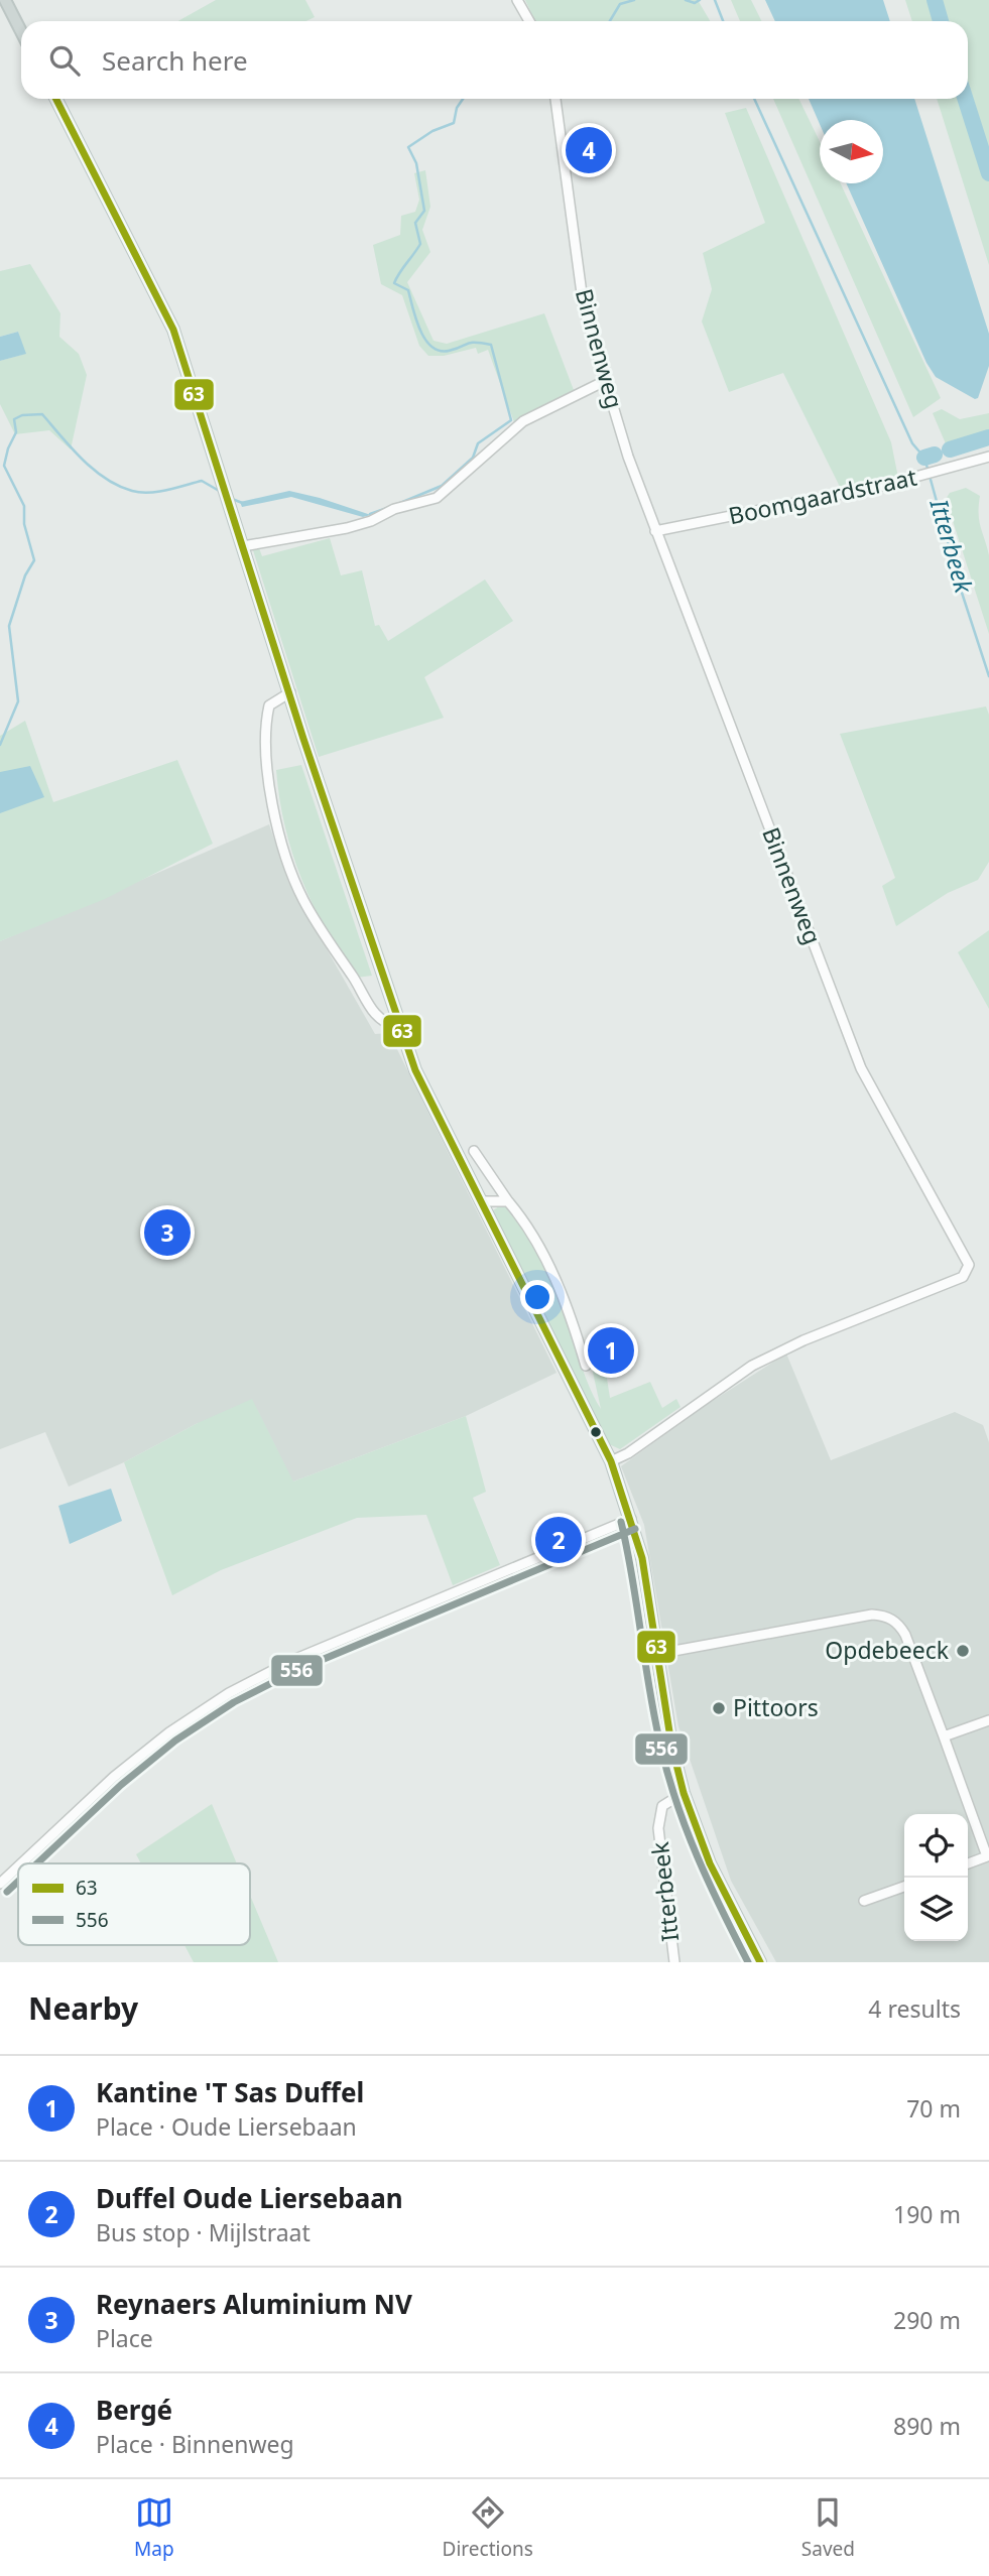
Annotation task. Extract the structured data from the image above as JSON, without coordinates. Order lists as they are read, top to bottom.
{
  "streets": {
    "street": ["Binnenweg", "Boomgaardstraat", "Itterbeek"]
  },
  "crossings": [
    ["Binnenweg", "Boomgaardstraat"]
  ],
  "water": ["Itterbeek"],
  "places": ["Opdebeeck", "Pittoors"],
  "lines": ["transit line 63", "transit line 556"],
  "legend": ["63", "556"],
  "north": "right",
  "page": {
    "search": "Search here",
    "pins": [
      "4",
      "3",
      "1",
      "2"
    ],
    "heading": ["Nearby", "4 results"],
    "list": [
      {
        "mark": "1",
        "name": "Kantine 'T Sas Duffel",
        "note": "Place · Oude Liersebaan",
        "value": "70 m"
      },
      {
        "mark": "2",
        "name": "Duffel Oude Liersebaan",
        "note": "Bus stop · Mijlstraat",
        "value": "190 m"
      },
      {
        "mark": "3",
        "name": "Reynaers Aluminium NV",
        "note": "Place",
        "value": "290 m"
      },
      {
        "mark": "4",
        "name": "Bergé",
        "note": "Place · Binnenweg",
        "value": "890 m"
      }
    ],
    "nav": ["Map", "Directions", "Saved"]
  }
}
